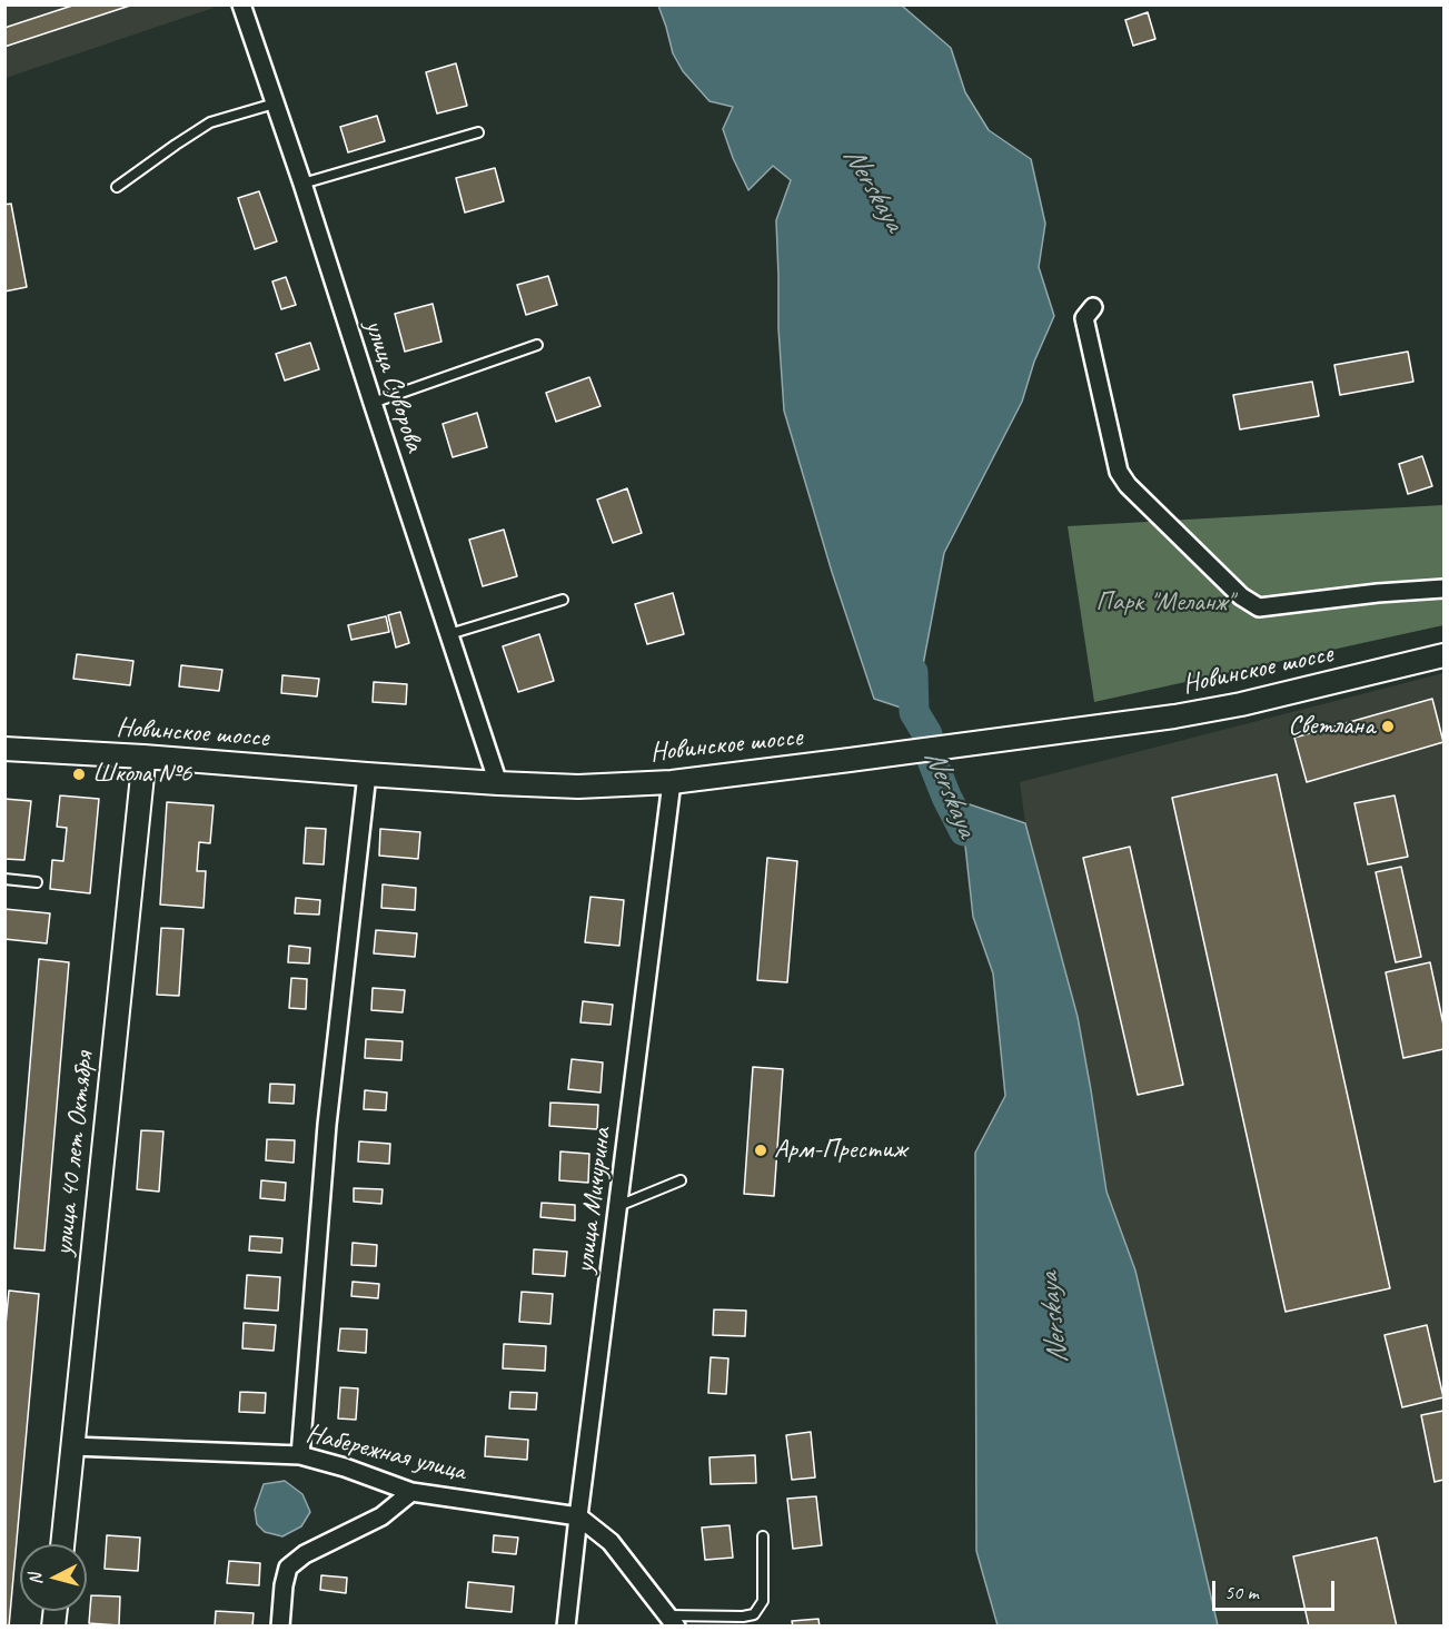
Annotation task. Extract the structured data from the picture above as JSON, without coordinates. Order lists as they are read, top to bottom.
{
  "streets": {
    "street": [
      "улица Суворова",
      "Новинское шоссе",
      "улица 40 лет Октября",
      "улица Мичурина",
      "Набережная улица"
    ]
  },
  "crossings": [
    ["улица Суворова", "Новинское шоссе"],
    ["Новинское шоссе", "улица 40 лет Октября"],
    ["Новинское шоссе", "улица Мичурина"],
    ["улица 40 лет Октября", "Набережная улица"],
    ["улица Мичурина", "Набережная улица"]
  ],
  "water": ["Nerskaya"],
  "parks": ["Парк \"Меланж\""],
  "places": ["Светлана", "Школа №6", "Арм-Престиж"],
  "scale_bar": "50 m",
  "north": "left"
}
